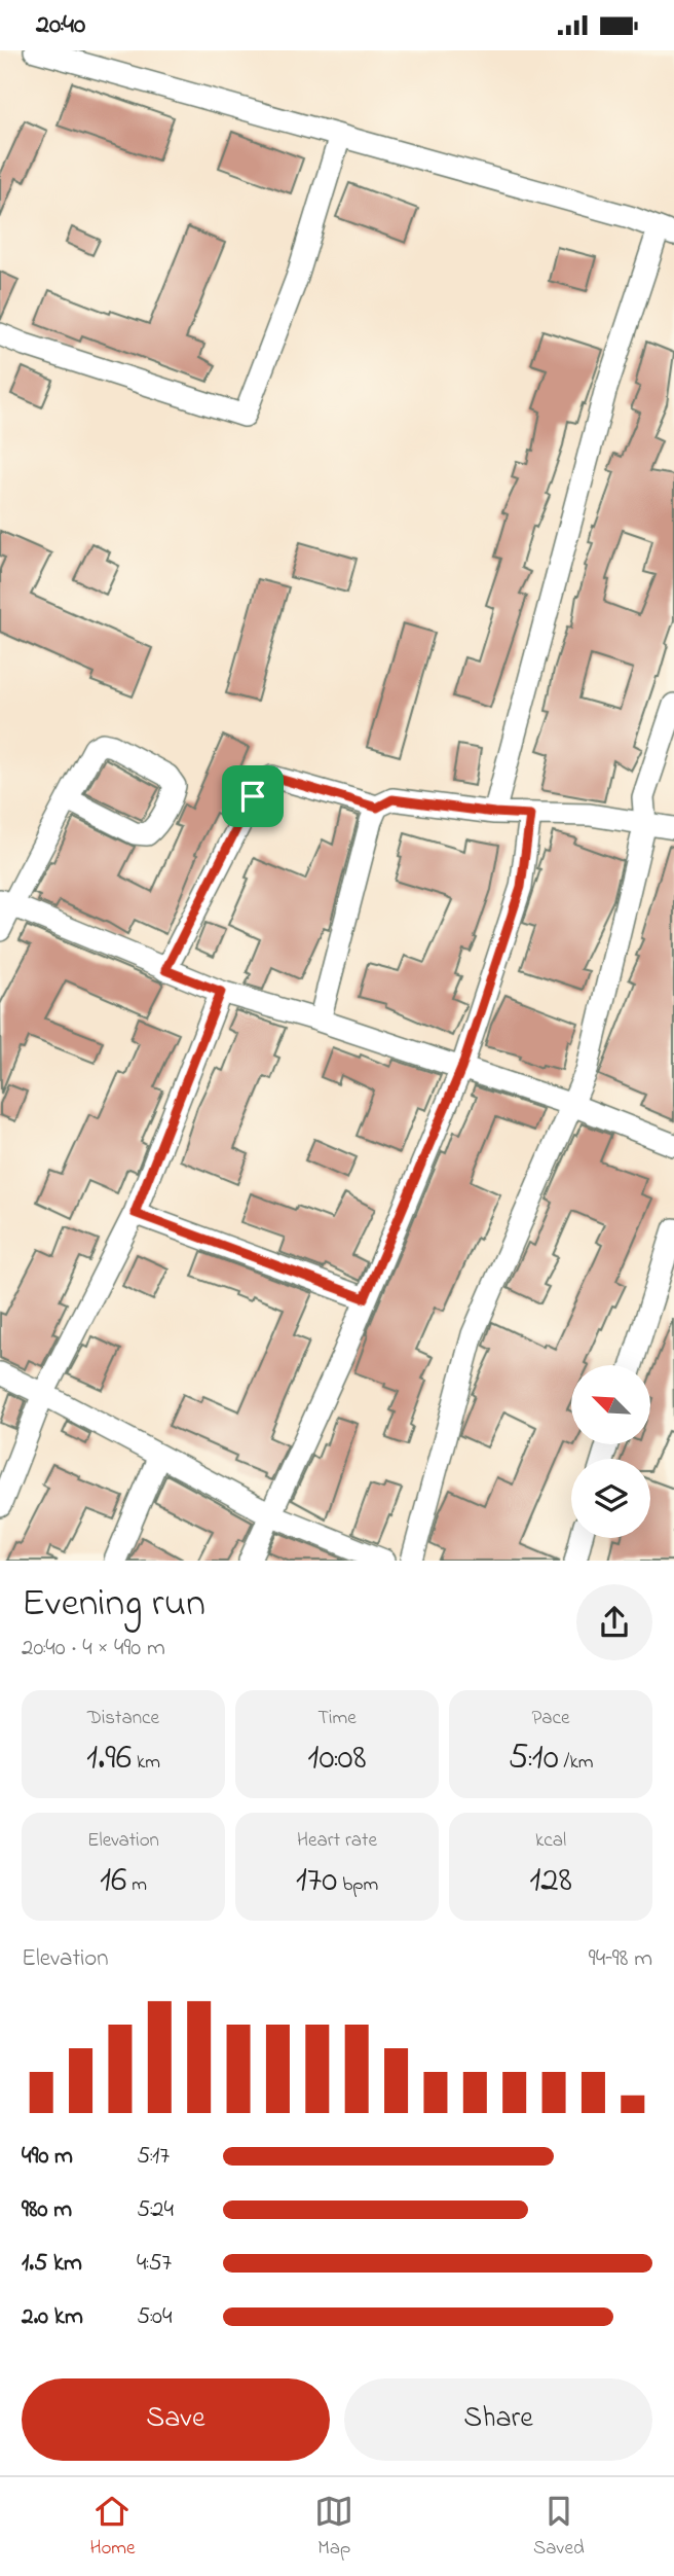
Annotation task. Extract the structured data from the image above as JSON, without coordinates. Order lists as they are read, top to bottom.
{
  "north": "top left",
  "page": {
    "status": "20:40",
    "heading": ["Evening run", "20:40 · 4 × 490 m"],
    "stats": [
      ["Distance", "1.96 km"],
      ["Time", "10:08"],
      ["Pace", "5:10 /km"],
      ["Elevation", "16 m"],
      ["Heart rate", "170 bpm"],
      ["kcal", "128"]
    ],
    "chart": ["Elevation", "94–98 m"],
    "list": [
      {
        "name": "490 m",
        "note": "5:17"
      },
      {
        "name": "980 m",
        "note": "5:24"
      },
      {
        "name": "1.5 km",
        "note": "4:57"
      },
      {
        "name": "2.0 km",
        "note": "5:04"
      }
    ],
    "buttons": ["Save", "Share"],
    "tabs": ["Home", "Map", "Saved"]
  }
}
